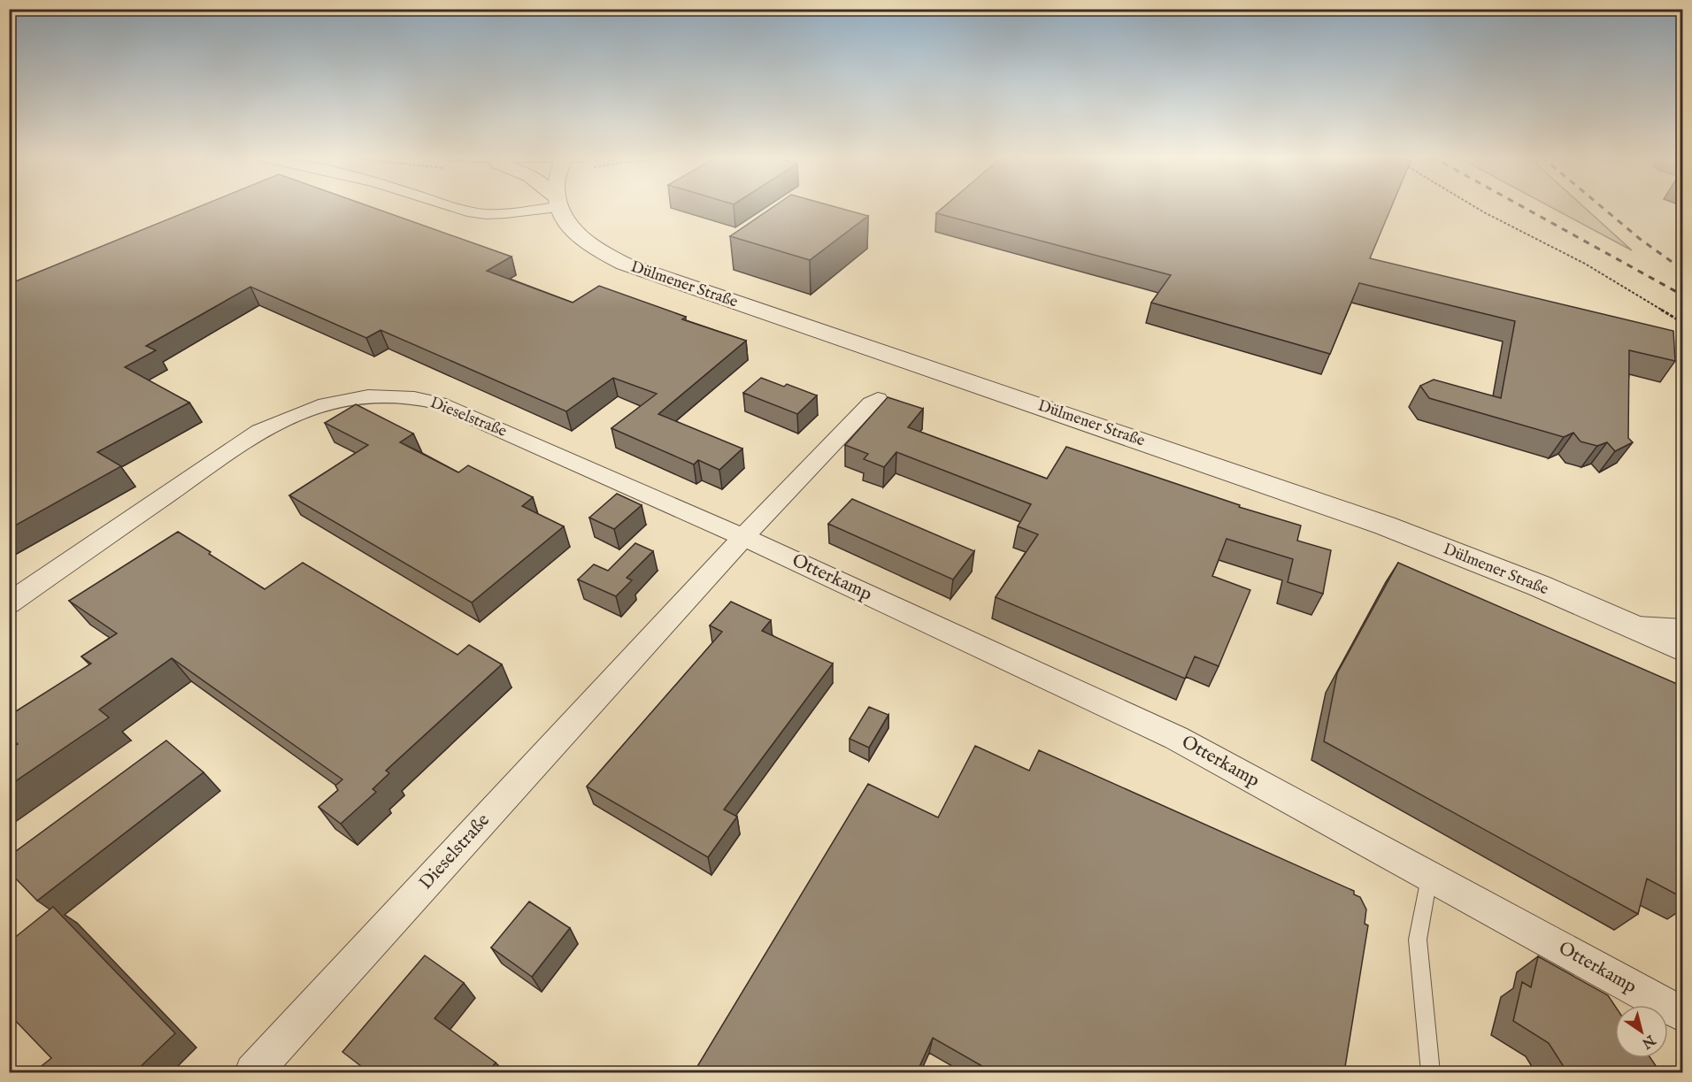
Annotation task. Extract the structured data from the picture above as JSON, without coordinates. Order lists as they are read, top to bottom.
{
  "streets": {
    "street": ["Dülmener Straße", "Dieselstraße", "Otterkamp"]
  },
  "crossings": [
    ["Dieselstraße", "Otterkamp"]
  ],
  "north": "bottom right"
}
